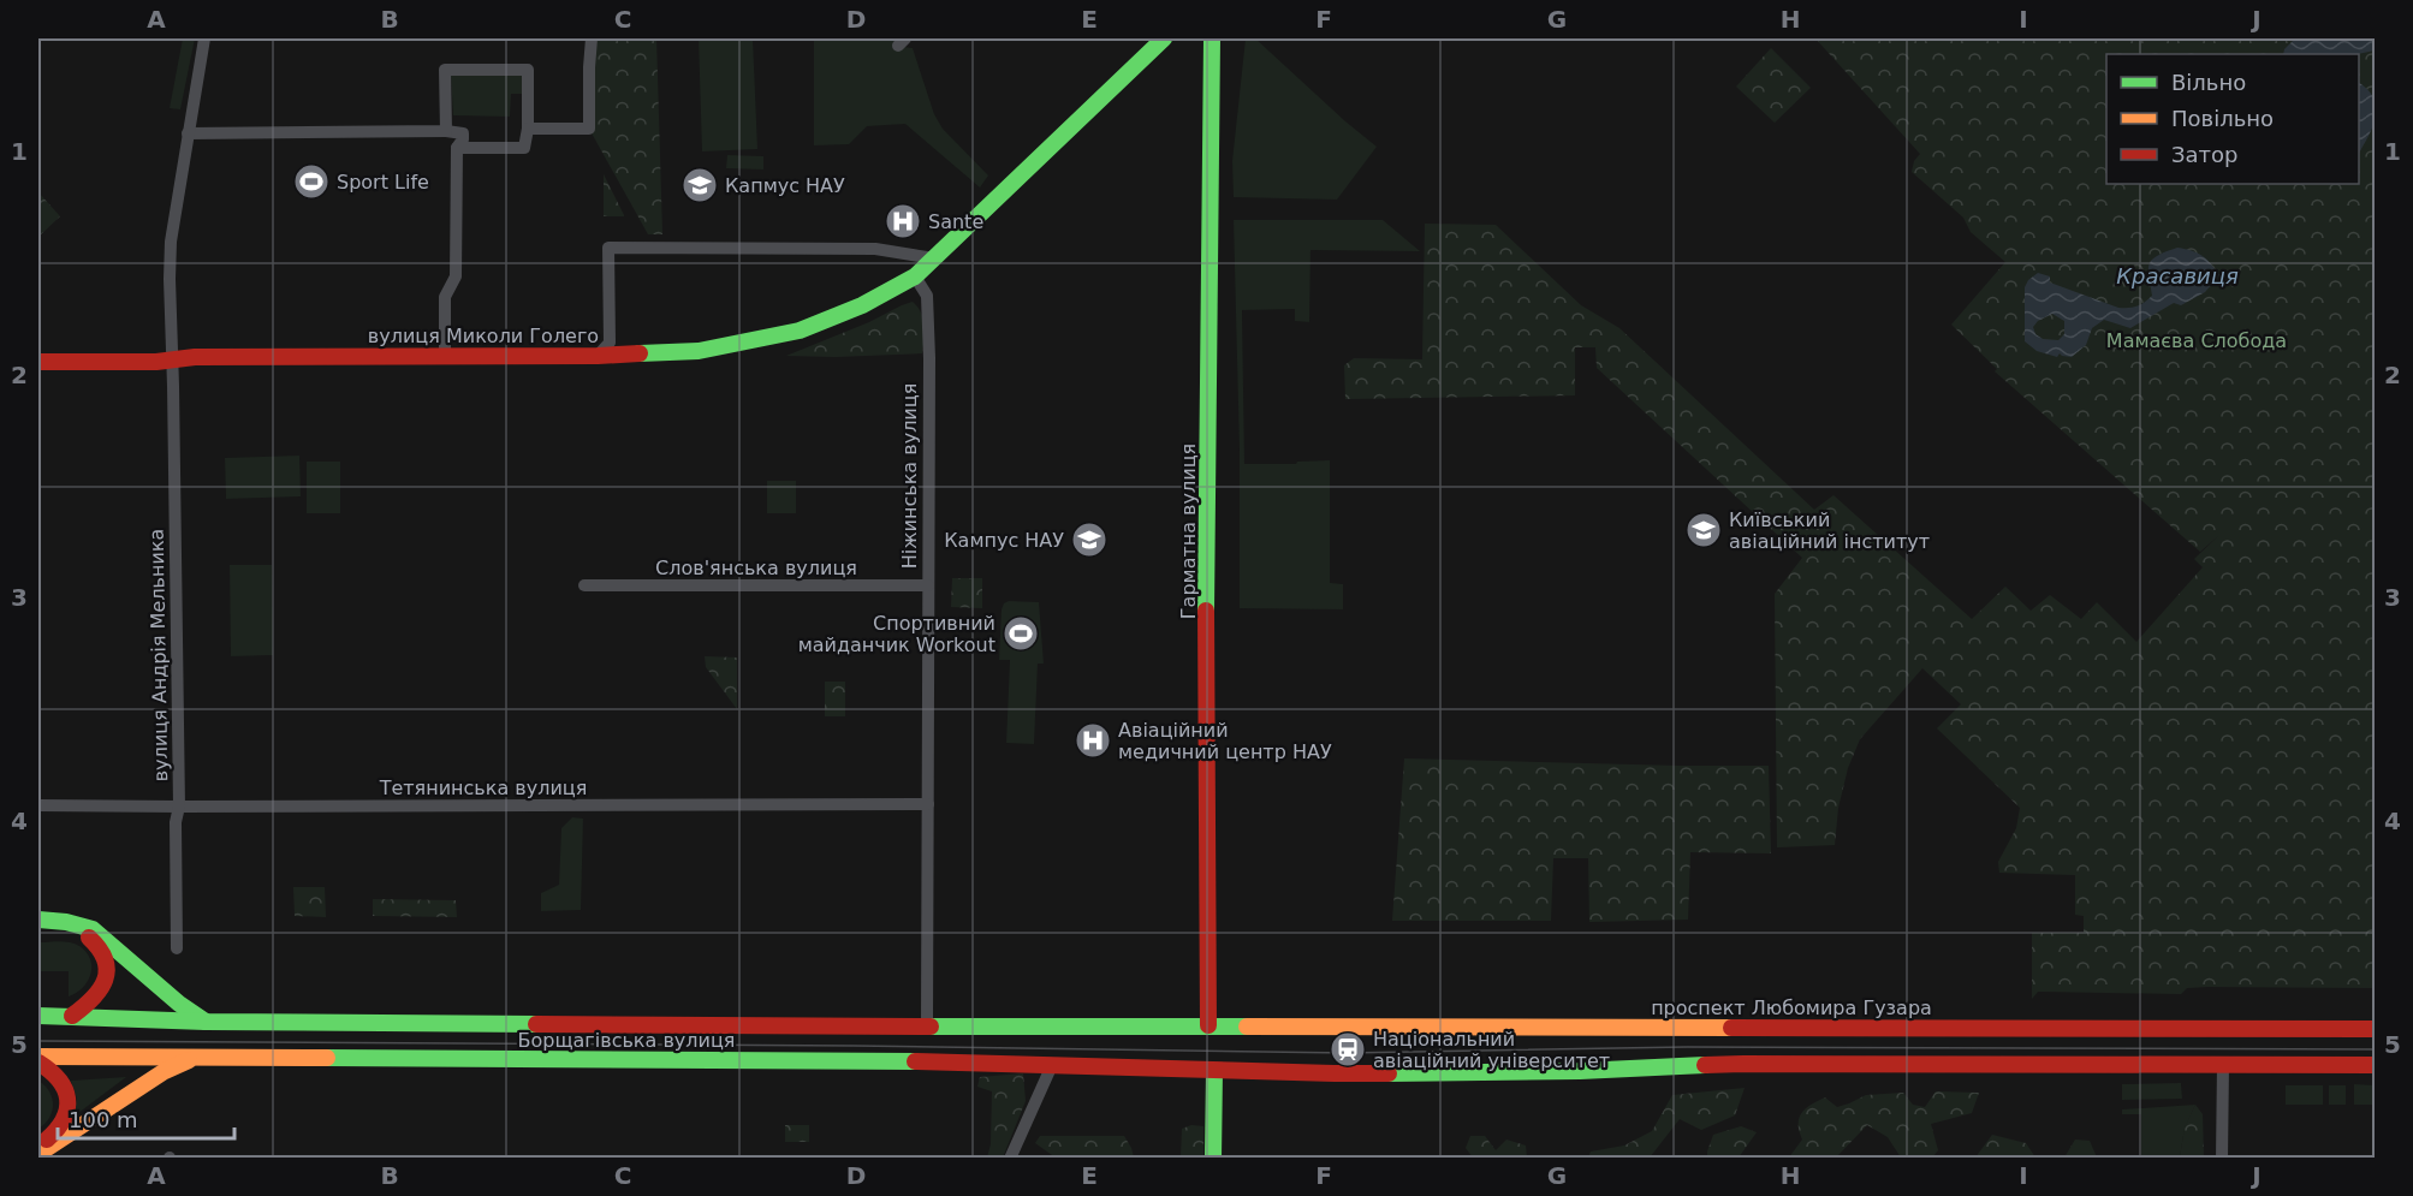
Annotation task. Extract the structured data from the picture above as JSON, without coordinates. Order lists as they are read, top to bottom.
{
  "streets": {
    "main road": [
      "вулиця Миколи Голего",
      "Гарматна вулиця",
      "проспект Любомира Гузара",
      "Борщагівська вулиця"
    ],
    "street": [
      "Ніжинська вулиця",
      "Слов'янська вулиця",
      "вулиця Андрія Мельника",
      "Тетянинська вулиця"
    ]
  },
  "crossings": [
    ["вулиця Миколи Голего", "Ніжинська вулиця"],
    ["вулиця Миколи Голего", "вулиця Андрія Мельника"],
    ["Ніжинська вулиця", "Слов'янська вулиця"],
    ["Ніжинська вулиця", "Тетянинська вулиця"],
    ["Ніжинська вулиця", "Борщагівська вулиця"],
    ["Гарматна вулиця", "проспект Любомира Гузара"],
    ["Гарматна вулиця", "Борщагівська вулиця"],
    ["вулиця Андрія Мельника", "Тетянинська вулиця"],
    ["проспект Любомира Гузара", "Борщагівська вулиця"]
  ],
  "water": ["Красавиця"],
  "parks": ["Мамаєва Слобода"],
  "places": {
    "sports": ["Sport Life", "Спортивний майданчик Workout"],
    "school or university": ["Капмус НАУ", "Київський авіаційний інститут", "Кампус НАУ"],
    "hospital": ["Sante", "Авіаційний медичний центр НАУ"],
    "station": ["Національний авіаційний університет"]
  },
  "legend": ["Вільно", "Повільно", "Затор"],
  "scale_bar": "100 m",
  "grid": {
    "columns": [
      "A",
      "B",
      "C",
      "D",
      "E",
      "F",
      "G",
      "H",
      "I",
      "J"
    ],
    "rows": [
      "1",
      "2",
      "3",
      "4",
      "5"
    ]
  }
}
